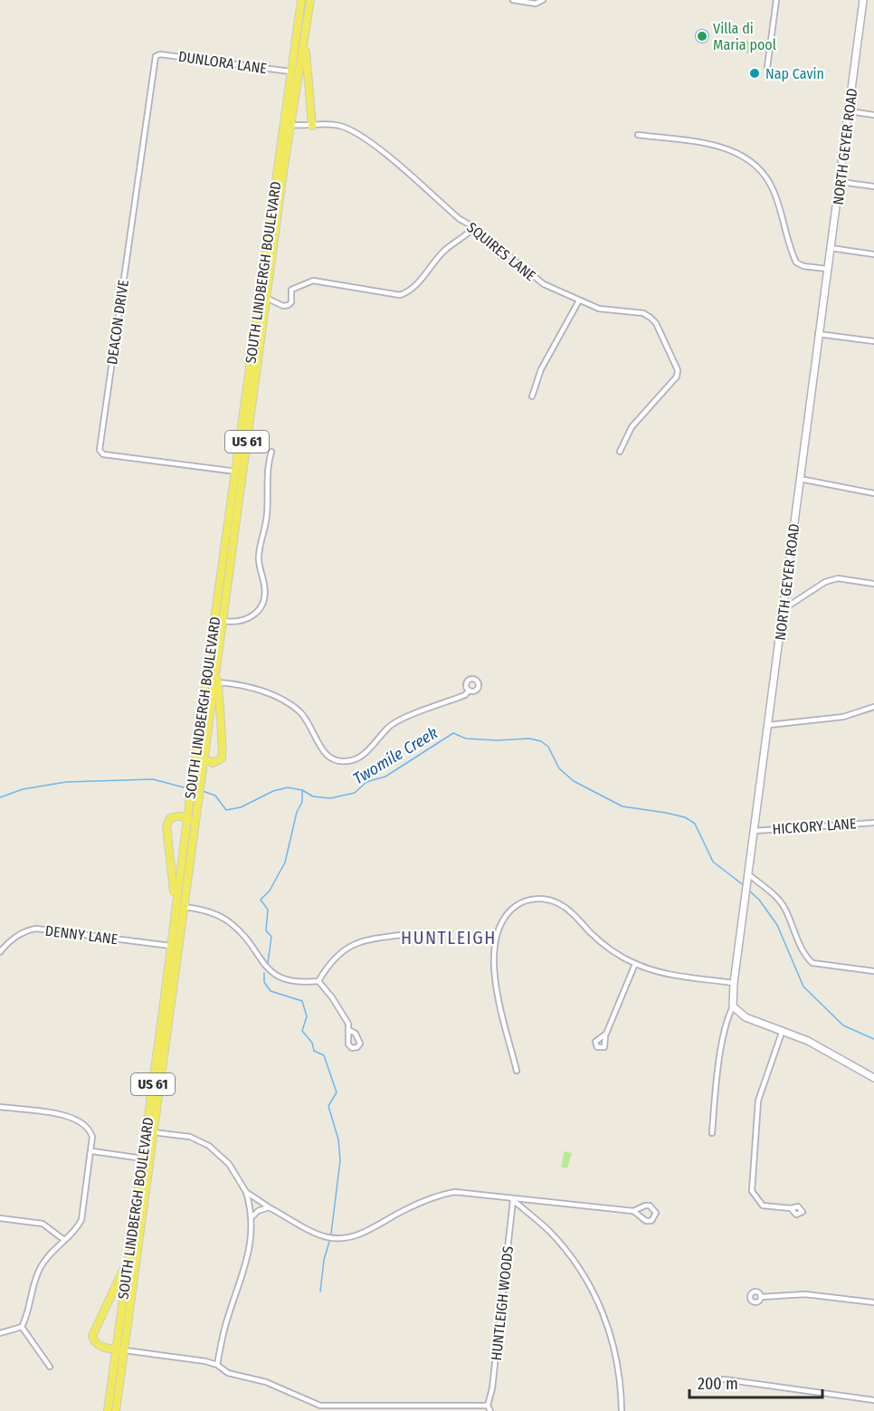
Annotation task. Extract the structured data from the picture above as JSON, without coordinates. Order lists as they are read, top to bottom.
{
  "streets": {
    "main road": ["SOUTH LINDBERGH BOULEVARD", "US 61"],
    "street": [
      "DUNLORA LANE",
      "NORTH GEYER ROAD",
      "SQUIRES LANE",
      "DEACON DRIVE",
      "HICKORY LANE",
      "DENNY LANE",
      "HUNTLEIGH WOODS"
    ]
  },
  "crossings": [
    ["DUNLORA LANE", "SOUTH LINDBERGH BOULEVARD"],
    ["DUNLORA LANE", "DEACON DRIVE"],
    ["NORTH GEYER ROAD", "HICKORY LANE"],
    ["SQUIRES LANE", "SOUTH LINDBERGH BOULEVARD"],
    ["SOUTH LINDBERGH BOULEVARD", "DEACON DRIVE"],
    ["SOUTH LINDBERGH BOULEVARD", "DENNY LANE"]
  ],
  "districts": ["HUNTLEIGH"],
  "water": ["Twomile Creek"],
  "places": ["Villa di Maria pool", "Nap Cavin"],
  "scale_bar": "200 m"
}
